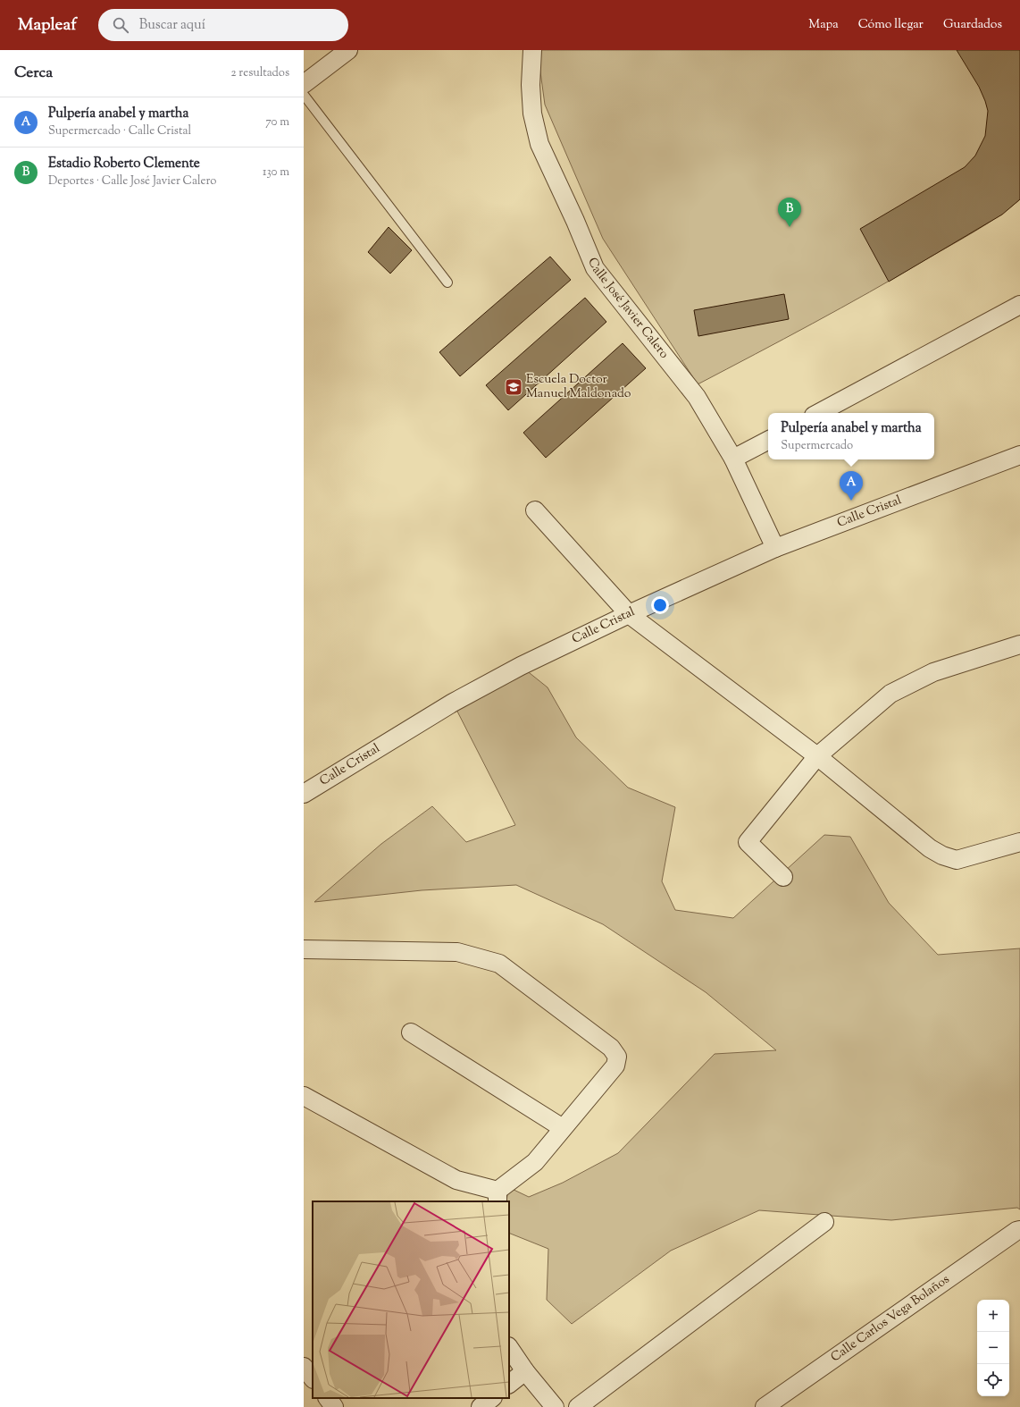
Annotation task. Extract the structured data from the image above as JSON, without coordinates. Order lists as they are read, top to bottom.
{
  "streets": {
    "street": ["Calle José Javier Calero", "Calle Cristal", "Calle Carlos Vega Bolaños"]
  },
  "crossings": [
    ["Calle José Javier Calero", "Calle Cristal"]
  ],
  "places": {
    "school or university": ["Escuela Doctor Manuel Maldonado"]
  },
  "page": {
    "header": "Mapleaf",
    "search": "Buscar aquí",
    "nav": ["Mapa", "Cómo llegar", "Guardados"],
    "heading": ["Cerca", "2 resultados"],
    "list": [
      {
        "mark": "A",
        "name": "Pulpería anabel y martha",
        "note": "Supermercado · Calle Cristal",
        "value": "70 m"
      },
      {
        "mark": "B",
        "name": "Estadio Roberto Clemente",
        "note": "Deportes · Calle José Javier Calero",
        "value": "130 m"
      }
    ],
    "pins": ["B", "A"],
    "popup": ["Pulpería anabel y martha", "Supermercado"],
    "map_buttons": ["+", "−"]
  }
}
